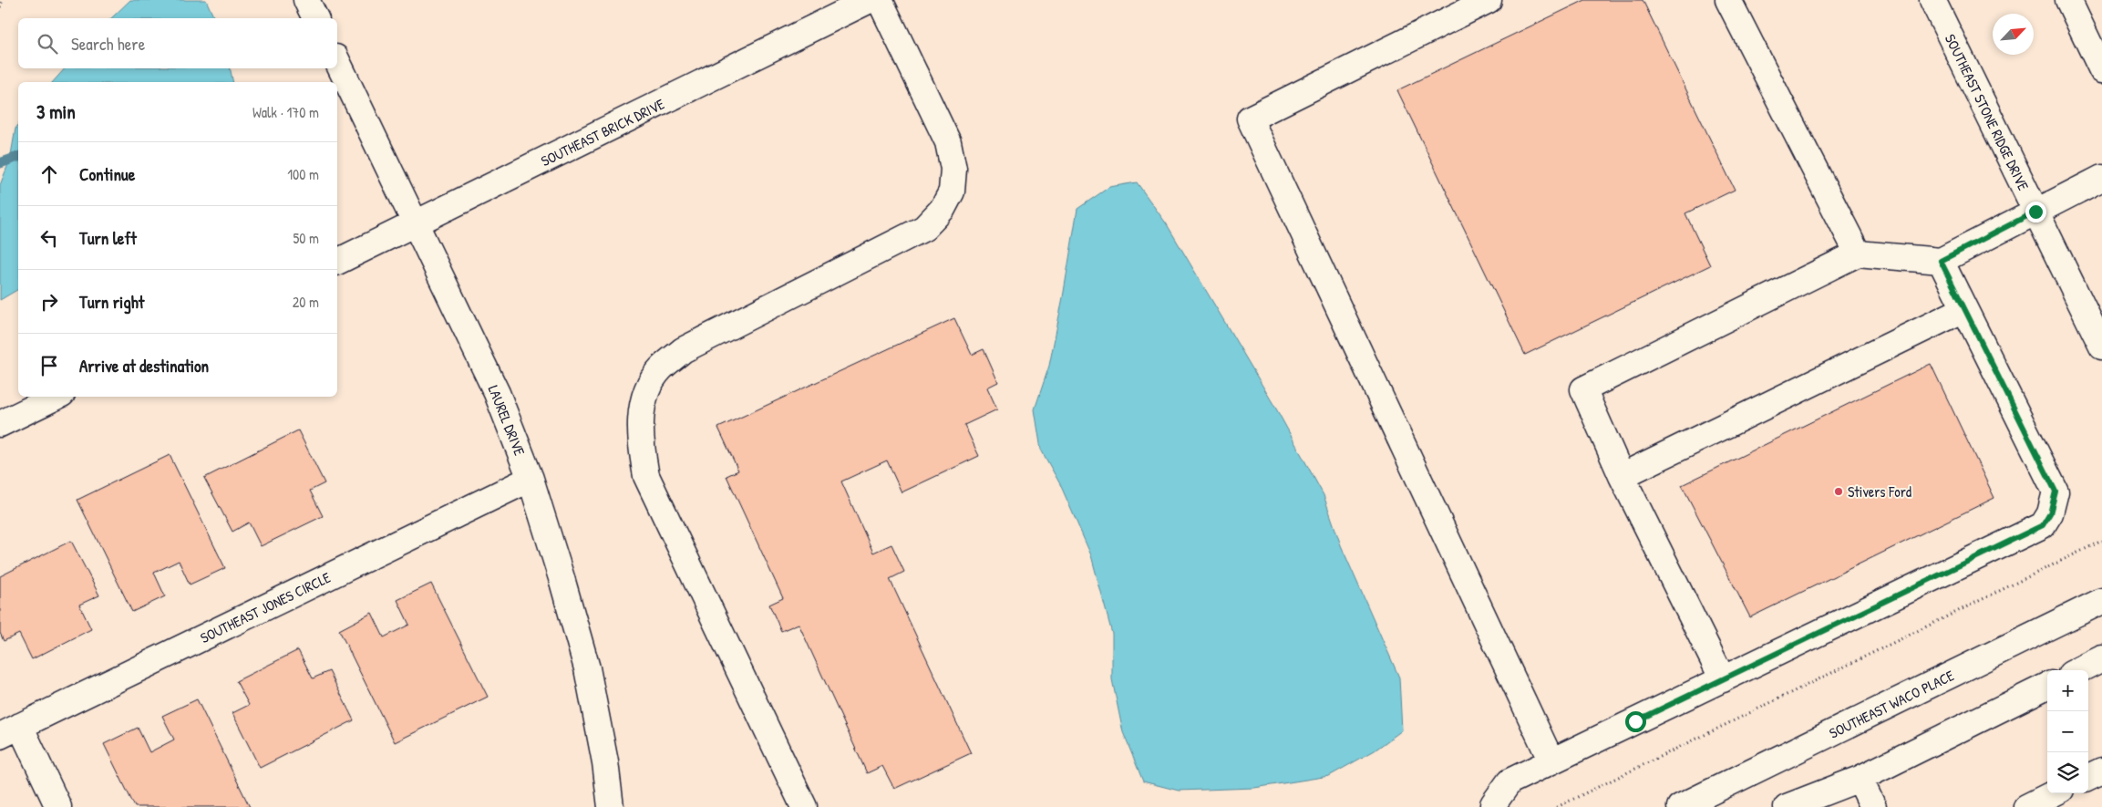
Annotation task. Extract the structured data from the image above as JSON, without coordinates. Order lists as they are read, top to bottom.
{
  "streets": {
    "street": [
      "SOUTHEAST STONE RIDGE DRIVE",
      "SOUTHEAST BRICK DRIVE",
      "LAUREL DRIVE",
      "SOUTHEAST JONES CIRCLE",
      "SOUTHEAST WACO PLACE"
    ]
  },
  "crossings": [
    ["SOUTHEAST BRICK DRIVE", "LAUREL DRIVE"],
    ["LAUREL DRIVE", "SOUTHEAST JONES CIRCLE"]
  ],
  "places": ["Stivers Ford"],
  "north": "top right",
  "page": {
    "search": "Search here",
    "heading": ["3 min", "Walk · 170 m"],
    "list": [
      ["Continue", "100 m"],
      ["Turn left", "50 m"],
      ["Turn right", "20 m"],
      "Arrive at destination"
    ],
    "map_buttons": ["+", "−"]
  }
}
